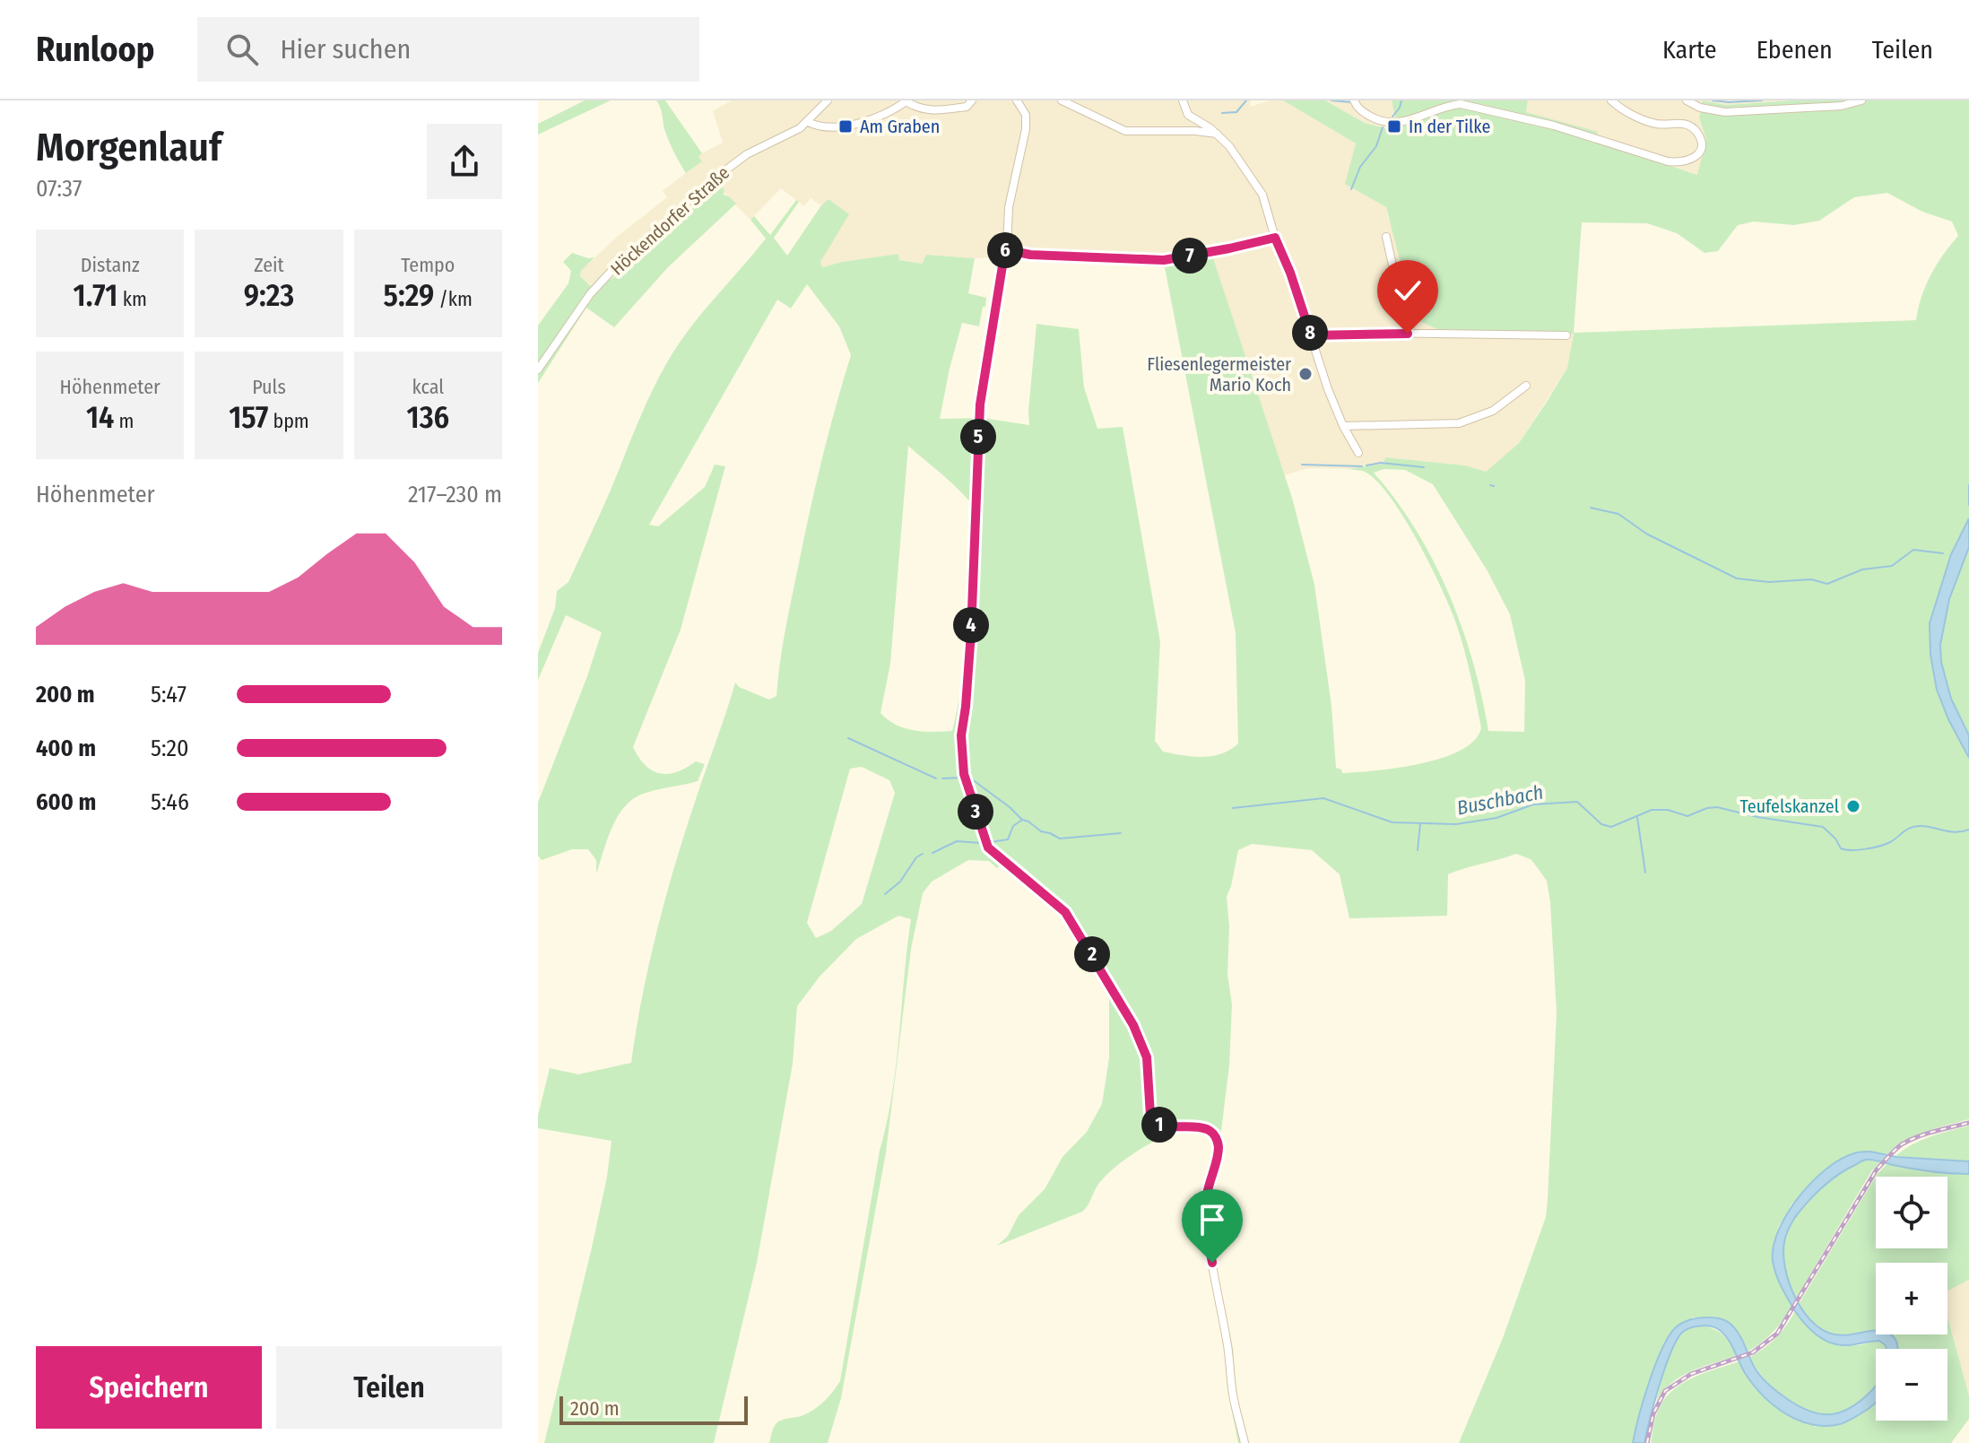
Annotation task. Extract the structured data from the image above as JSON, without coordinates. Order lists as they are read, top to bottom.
{
  "streets": {
    "street": ["Höckendorfer Straße"]
  },
  "water": ["Buschbach"],
  "places": {
    "transit": ["Am Graben", "In der Tilke"],
    "other": ["Fliesenlegermeister Mario Koch", "Teufelskanzel"]
  },
  "scale_bar": "200 m",
  "page": {
    "header": "Runloop",
    "search": "Hier suchen",
    "nav": ["Karte", "Ebenen", "Teilen"],
    "heading": ["Morgenlauf", "07:37"],
    "stats": [
      ["Distanz", "1.71 km"],
      ["Zeit", "9:23"],
      ["Tempo", "5:29 /km"],
      ["Höhenmeter", "14 m"],
      ["Puls", "157 bpm"],
      ["kcal", "136"]
    ],
    "pins": [
      "6",
      "7",
      "8",
      "5",
      "4",
      "3",
      "2",
      "1"
    ],
    "chart": ["Höhenmeter", "217–230 m"],
    "list": [
      {
        "name": "200 m",
        "note": "5:47"
      },
      {
        "name": "400 m",
        "note": "5:20"
      },
      {
        "name": "600 m",
        "note": "5:46"
      }
    ],
    "map_buttons": ["+", "−"],
    "buttons": ["Speichern", "Teilen"],
    "scale": "200 m"
  }
}
